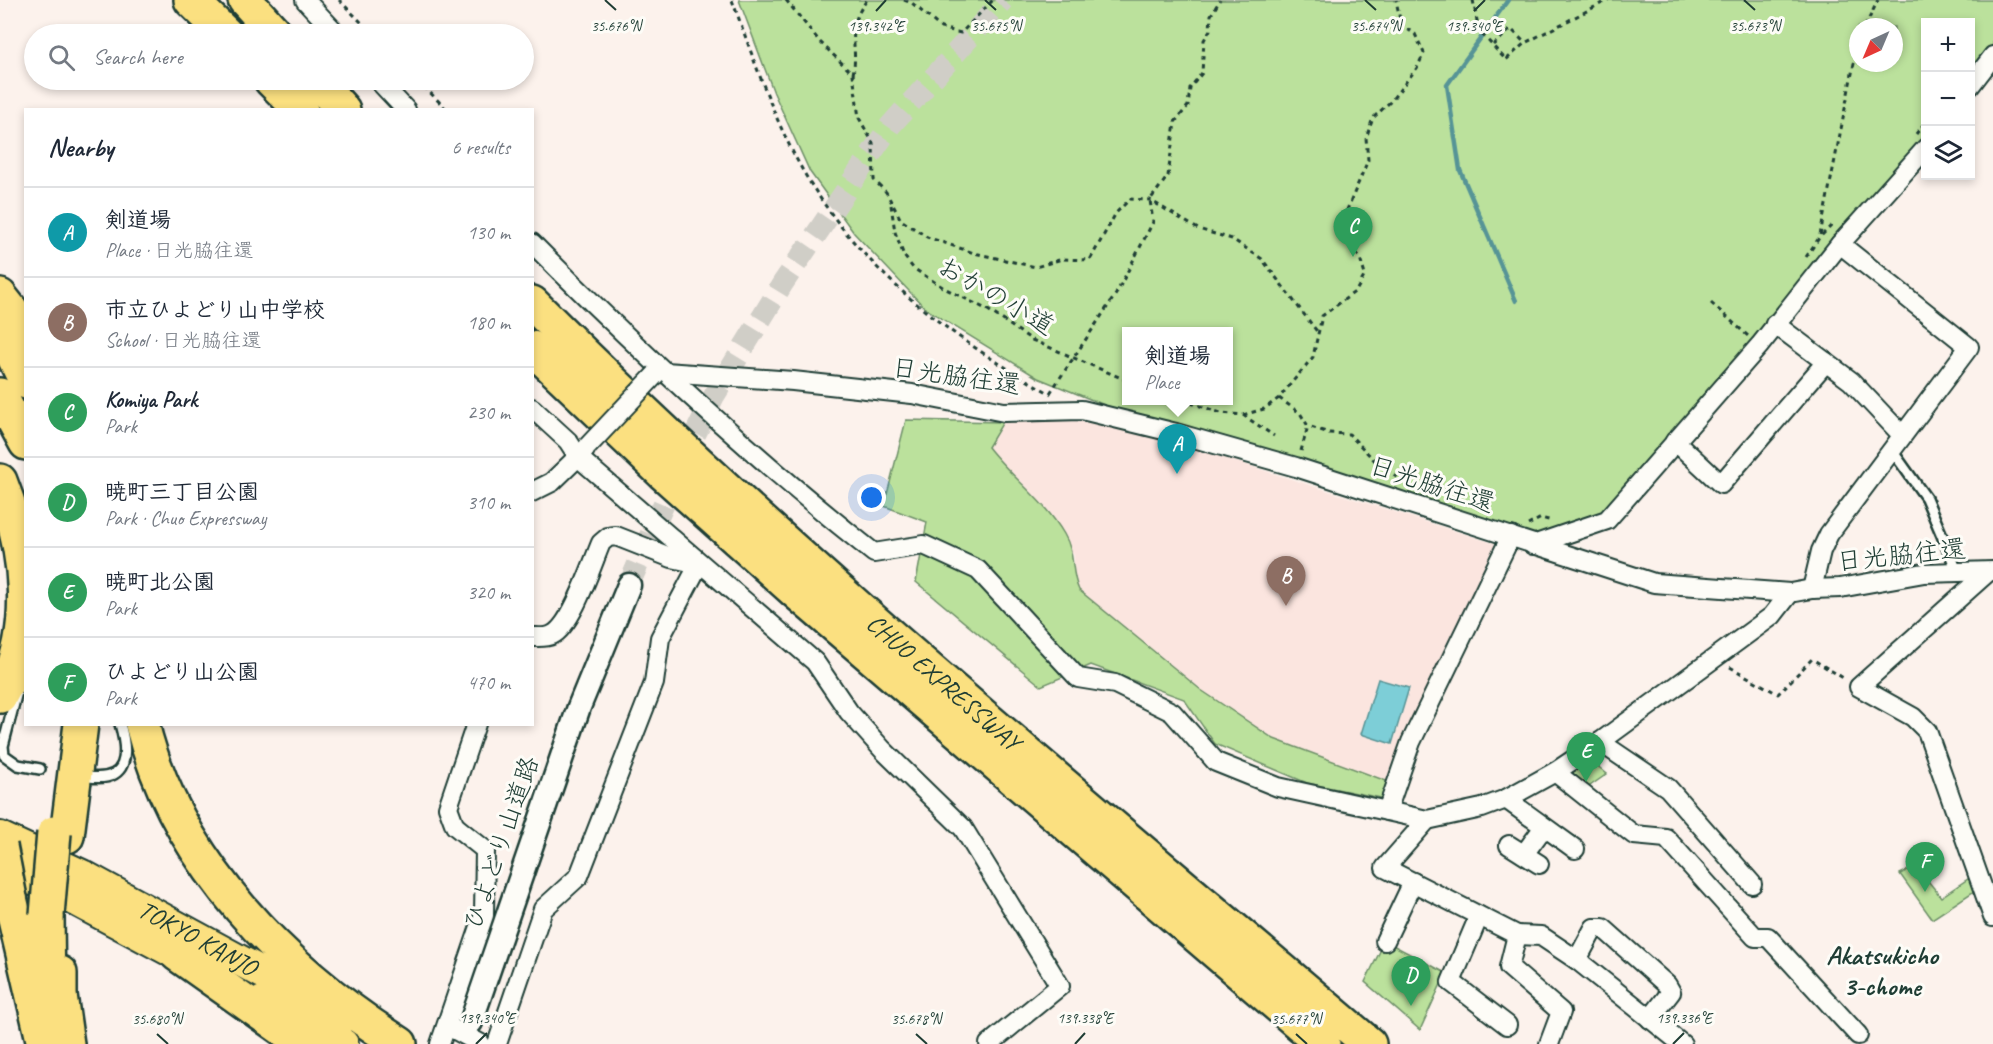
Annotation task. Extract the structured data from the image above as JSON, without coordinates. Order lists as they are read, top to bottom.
{
  "streets": {
    "highway": ["CHUO EXPRESSWAY", "TOKYO KANJO"],
    "street": ["日光脇往還", "ひよどり山道路"],
    "path": ["おかの小道"]
  },
  "districts": ["Akatsukicho 3-chome"],
  "north": "bottom left",
  "page": {
    "map_buttons": ["+", "−"],
    "search": "Search here",
    "heading": ["Nearby", "6 results"],
    "list": [
      {
        "mark": "A",
        "name": "剣道場",
        "note": "Place · 日光脇往還",
        "value": "130 m"
      },
      {
        "mark": "B",
        "name": "市立ひよどり山中学校",
        "note": "School · 日光脇往還",
        "value": "180 m"
      },
      {
        "mark": "C",
        "name": "Komiya Park",
        "note": "Park",
        "value": "230 m"
      },
      {
        "mark": "D",
        "name": "暁町三丁目公園",
        "note": "Park · Chuo Expressway",
        "value": "310 m"
      },
      {
        "mark": "E",
        "name": "暁町北公園",
        "note": "Park",
        "value": "320 m"
      },
      {
        "mark": "F",
        "name": "ひよどり山公園",
        "note": "Park",
        "value": "470 m"
      }
    ],
    "pins": [
      "C",
      "A",
      "B",
      "E",
      "F",
      "D"
    ],
    "popup": ["剣道場", "Place"]
  },
  "coordinates": [
    "35.676°N",
    "35.675°N",
    "35.674°N",
    "35.673°N",
    "139.342°E",
    "139.340°E",
    "139.338°E",
    "139.336°E",
    "35.680°N",
    "35.678°N",
    "35.677°N"
  ]
}
